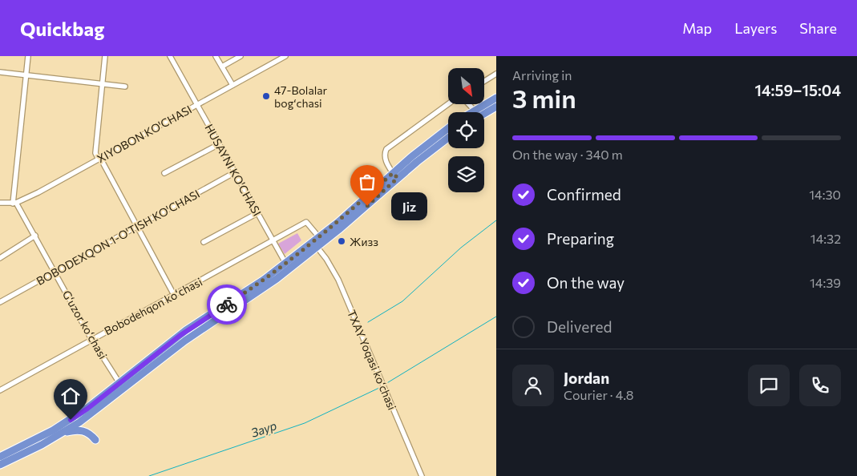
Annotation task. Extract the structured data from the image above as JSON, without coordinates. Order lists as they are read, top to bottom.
{
  "streets": {
    "street": [
      "XIYOBON KO'CHASI",
      "HUSAYNI KO'CHASI",
      "BOBODEXQON 1-O'TISH KO'CHASI",
      "Bobodehqon koʻchasi",
      "Gʻuzor koʻchasi",
      "TXAY Yoqasi koʻchasi"
    ]
  },
  "crossings": [
    ["XIYOBON KO'CHASI", "HUSAYNI KO'CHASI"],
    ["XIYOBON KO'CHASI", "Gʻuzor koʻchasi"],
    ["HUSAYNI KO'CHASI", "BOBODEXQON 1-O'TISH KO'CHASI"],
    ["HUSAYNI KO'CHASI", "Bobodehqon koʻchasi"],
    ["BOBODEXQON 1-O'TISH KO'CHASI", "Gʻuzor koʻchasi"],
    ["Bobodehqon koʻchasi", "Gʻuzor koʻchasi"]
  ],
  "water": ["Заур"],
  "places": ["47-Bolalar bogʻchasi", "Jiz", "Жизз"],
  "north": "bottom right",
  "page": {
    "header": "Quickbag",
    "nav": ["Map", "Layers", "Share"],
    "heading": ["3 min", "Arriving in", "14:59–15:04"],
    "panel": ["Jordan", "Courier · 4.8"],
    "bar": "On the way · 340 m",
    "list": [
      ["Confirmed", "14:30"],
      ["Preparing", "14:32"],
      ["On the way", "14:39"],
      "Delivered"
    ],
    "bubble": "Jiz"
  }
}
